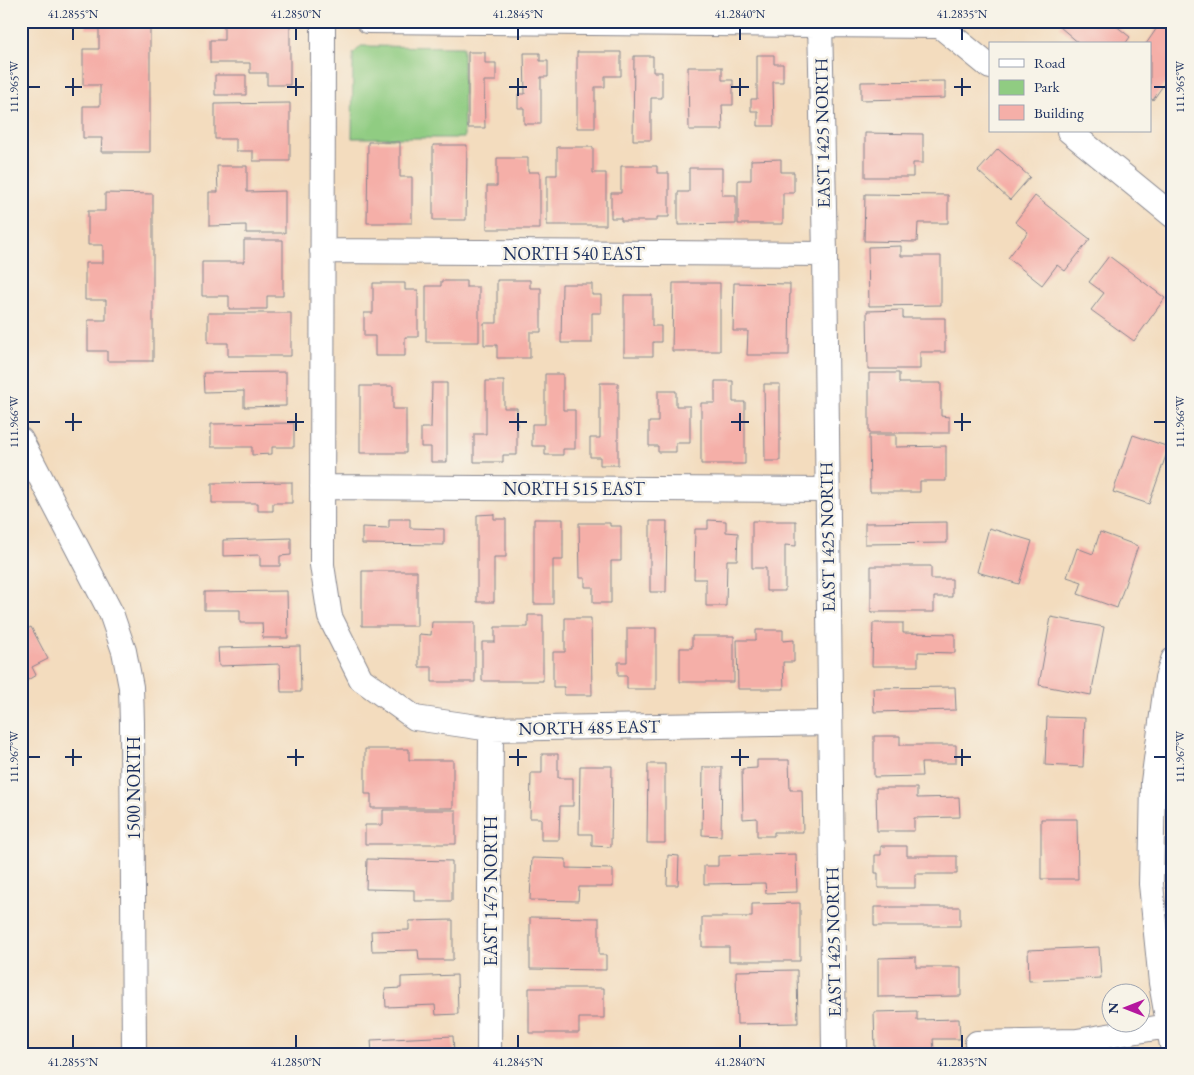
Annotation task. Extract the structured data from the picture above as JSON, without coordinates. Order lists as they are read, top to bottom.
{
  "streets": {
    "street": [
      "EAST 1425 NORTH",
      "NORTH 540 EAST",
      "NORTH 515 EAST",
      "NORTH 485 EAST",
      "1500 NORTH",
      "EAST 1475 NORTH"
    ]
  },
  "crossings": [
    ["EAST 1425 NORTH", "NORTH 540 EAST"],
    ["EAST 1425 NORTH", "NORTH 515 EAST"],
    ["EAST 1425 NORTH", "NORTH 485 EAST"],
    ["NORTH 515 EAST", "NORTH 485 EAST"],
    ["NORTH 485 EAST", "EAST 1475 NORTH"]
  ],
  "legend": ["Road", "Park", "Building"],
  "north": "left",
  "coordinates": [
    "41.2855°N",
    "41.2850°N",
    "41.2845°N",
    "41.2840°N",
    "41.2835°N",
    "111.965°W",
    "111.966°W",
    "111.967°W"
  ]
}
